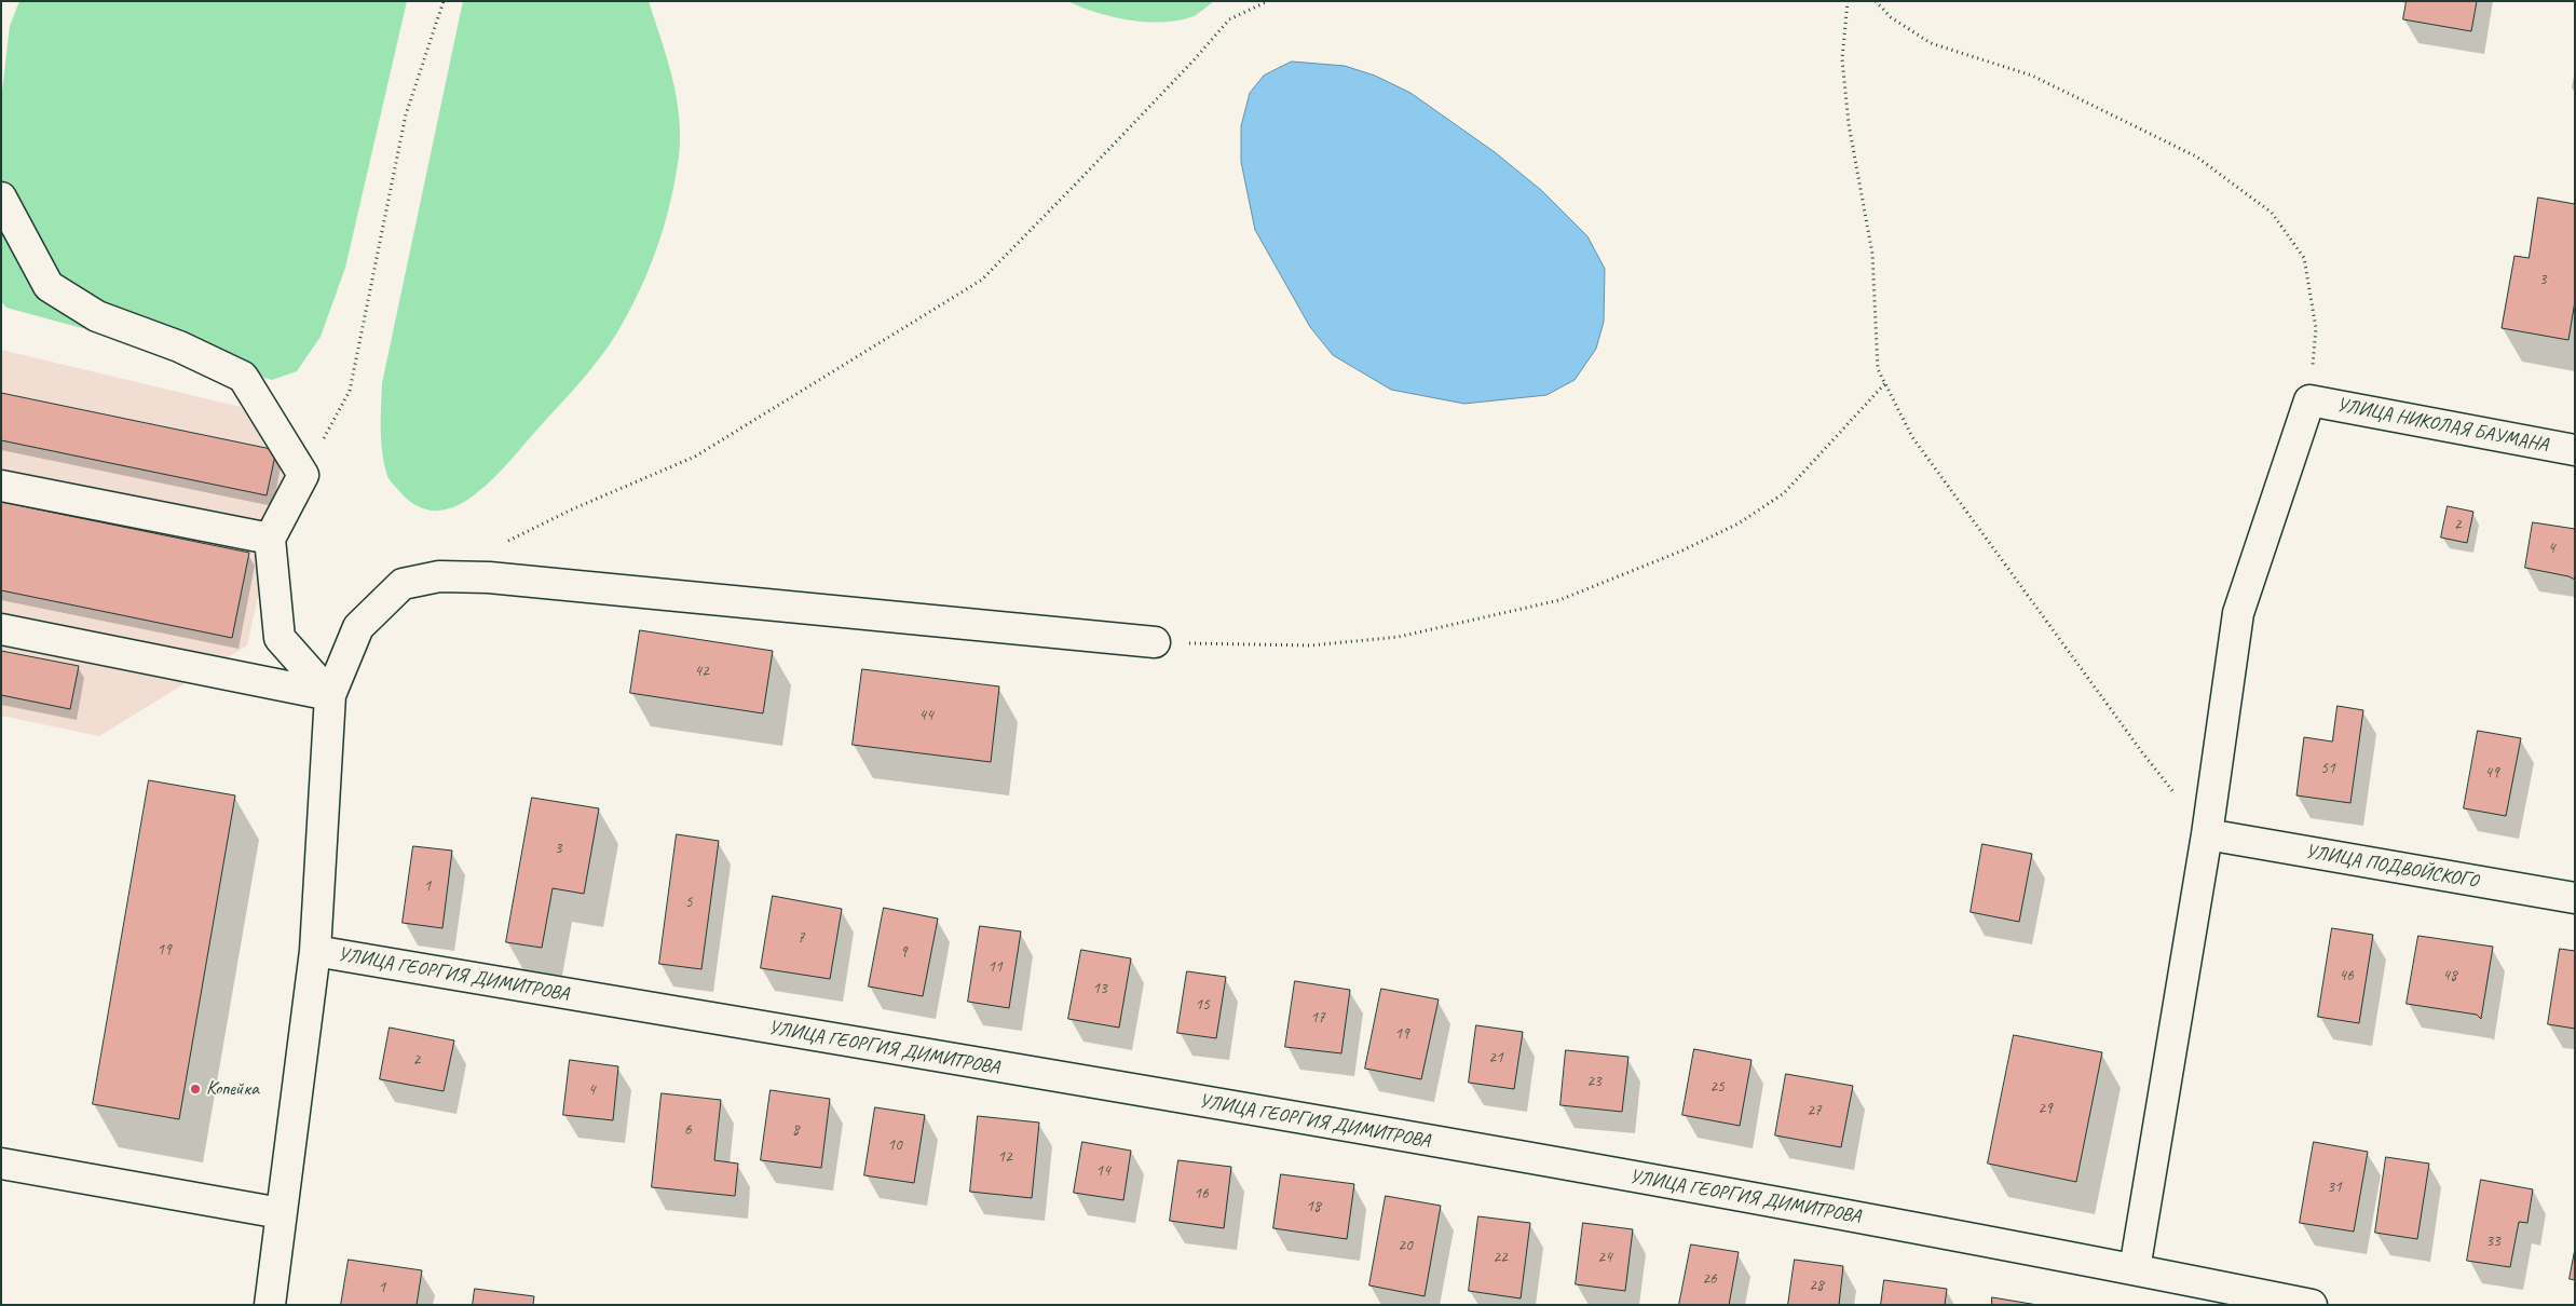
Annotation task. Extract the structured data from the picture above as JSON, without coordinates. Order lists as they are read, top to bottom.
{
  "streets": {
    "street": ["УЛИЦА НИКОЛАЯ БАУМАНА", "УЛИЦА ПОДВОЙСКОГО", "УЛИЦА ГЕОРГИЯ ДИМИТРОВА"]
  },
  "places": ["Копейка"],
  "house_numbers": [
    "3",
    "2",
    "4",
    "42",
    "44",
    "51",
    "49",
    "3",
    "1",
    "5",
    "7",
    "19",
    "9",
    "11",
    "46",
    "48",
    "13",
    "15",
    "17",
    "19",
    "21",
    "2",
    "23",
    "25",
    "4",
    "29",
    "27",
    "6",
    "8",
    "10",
    "12",
    "14",
    "31",
    "16",
    "18",
    "33",
    "20",
    "22",
    "24",
    "26",
    "28",
    "1"
  ]
}
